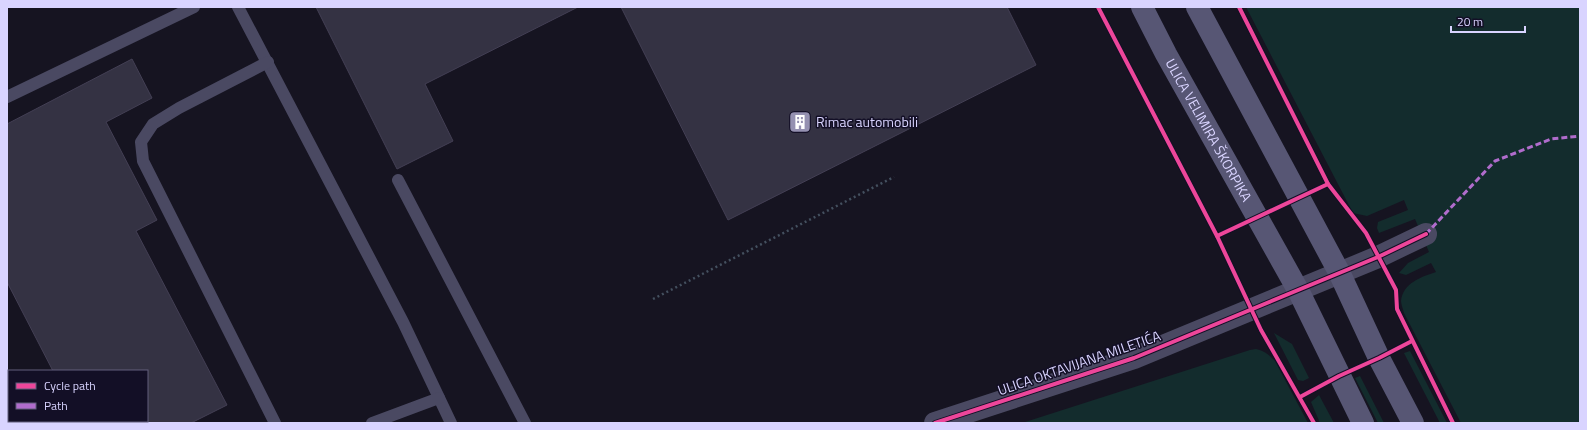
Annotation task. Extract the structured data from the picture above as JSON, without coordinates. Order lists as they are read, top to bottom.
{
  "streets": {
    "main road": ["ULICA VELIMIRA ŠKORPIKA"],
    "street": ["ULICA OKTAVIJANA MILETIĆA"]
  },
  "crossings": [
    ["ULICA VELIMIRA ŠKORPIKA", "ULICA OKTAVIJANA MILETIĆA"]
  ],
  "places": {
    "building": ["Rimac automobili"]
  },
  "legend": ["Cycle path", "Path"],
  "scale_bar": "20 m"
}
